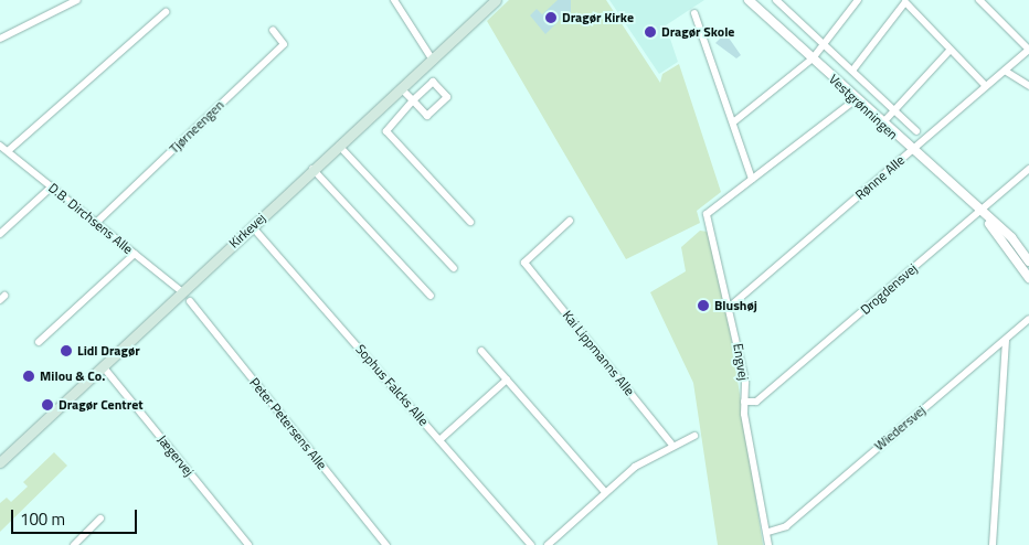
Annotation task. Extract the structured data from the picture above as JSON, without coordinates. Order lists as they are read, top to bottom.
{
  "streets": {
    "main road": ["Kirkevej"],
    "street": [
      "Vestgrønningen",
      "Tjørneengen",
      "Rønne Alle",
      "D.B. Dirchsens Alle",
      "Drogdensvej",
      "Kai Lippmanns Alle",
      "Engvej",
      "Sophus Falcks Alle",
      "Peter Petersens Alle",
      "Wiedersvej",
      "Jægervej"
    ]
  },
  "crossings": [
    ["Vestgrønningen", "Rønne Alle"],
    ["Vestgrønningen", "Drogdensvej"],
    ["Tjørneengen", "D.B. Dirchsens Alle"],
    ["Rønne Alle", "Engvej"],
    ["D.B. Dirchsens Alle", "Kirkevej"],
    ["Kirkevej", "Sophus Falcks Alle"],
    ["Kirkevej", "Jægervej"],
    ["Drogdensvej", "Engvej"],
    ["Engvej", "Wiedersvej"]
  ],
  "places": [
    "Dragør Kirke",
    "Dragør Skole",
    "Blushøj",
    "Lidl Dragør",
    "Milou & Co.",
    "Dragør Centret"
  ],
  "scale_bar": "100 m"
}
